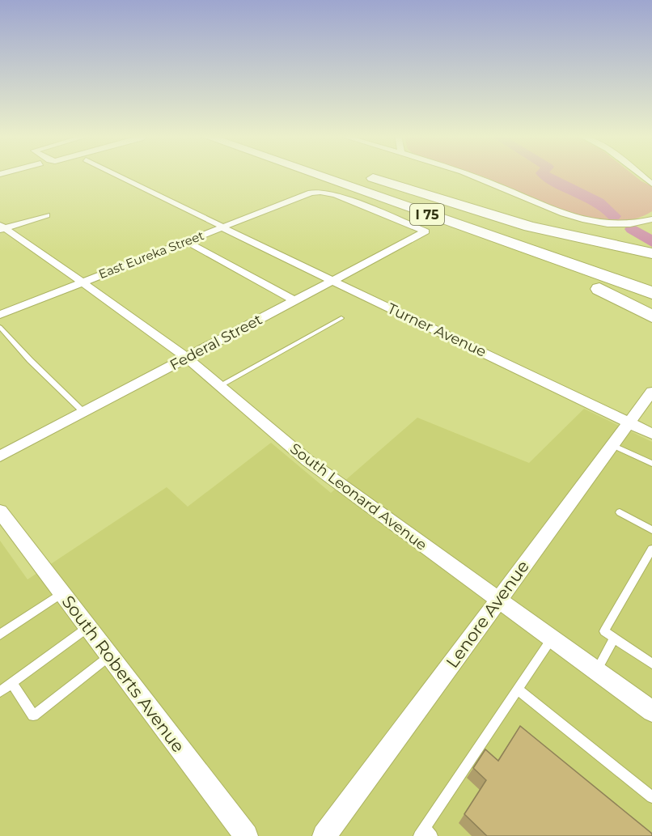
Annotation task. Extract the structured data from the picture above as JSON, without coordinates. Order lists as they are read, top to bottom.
{
  "streets": {
    "highway": ["I 75"],
    "street": [
      "East Eureka Street",
      "Turner Avenue",
      "Federal Street",
      "South Leonard Avenue",
      "Lenore Avenue",
      "South Roberts Avenue"
    ]
  },
  "crossings": [
    ["East Eureka Street", "Turner Avenue"],
    ["East Eureka Street", "Federal Street"],
    ["East Eureka Street", "South Leonard Avenue"],
    ["Turner Avenue", "Federal Street"],
    ["Turner Avenue", "Lenore Avenue"],
    ["Federal Street", "South Leonard Avenue"],
    ["South Leonard Avenue", "Lenore Avenue"]
  ]
}
